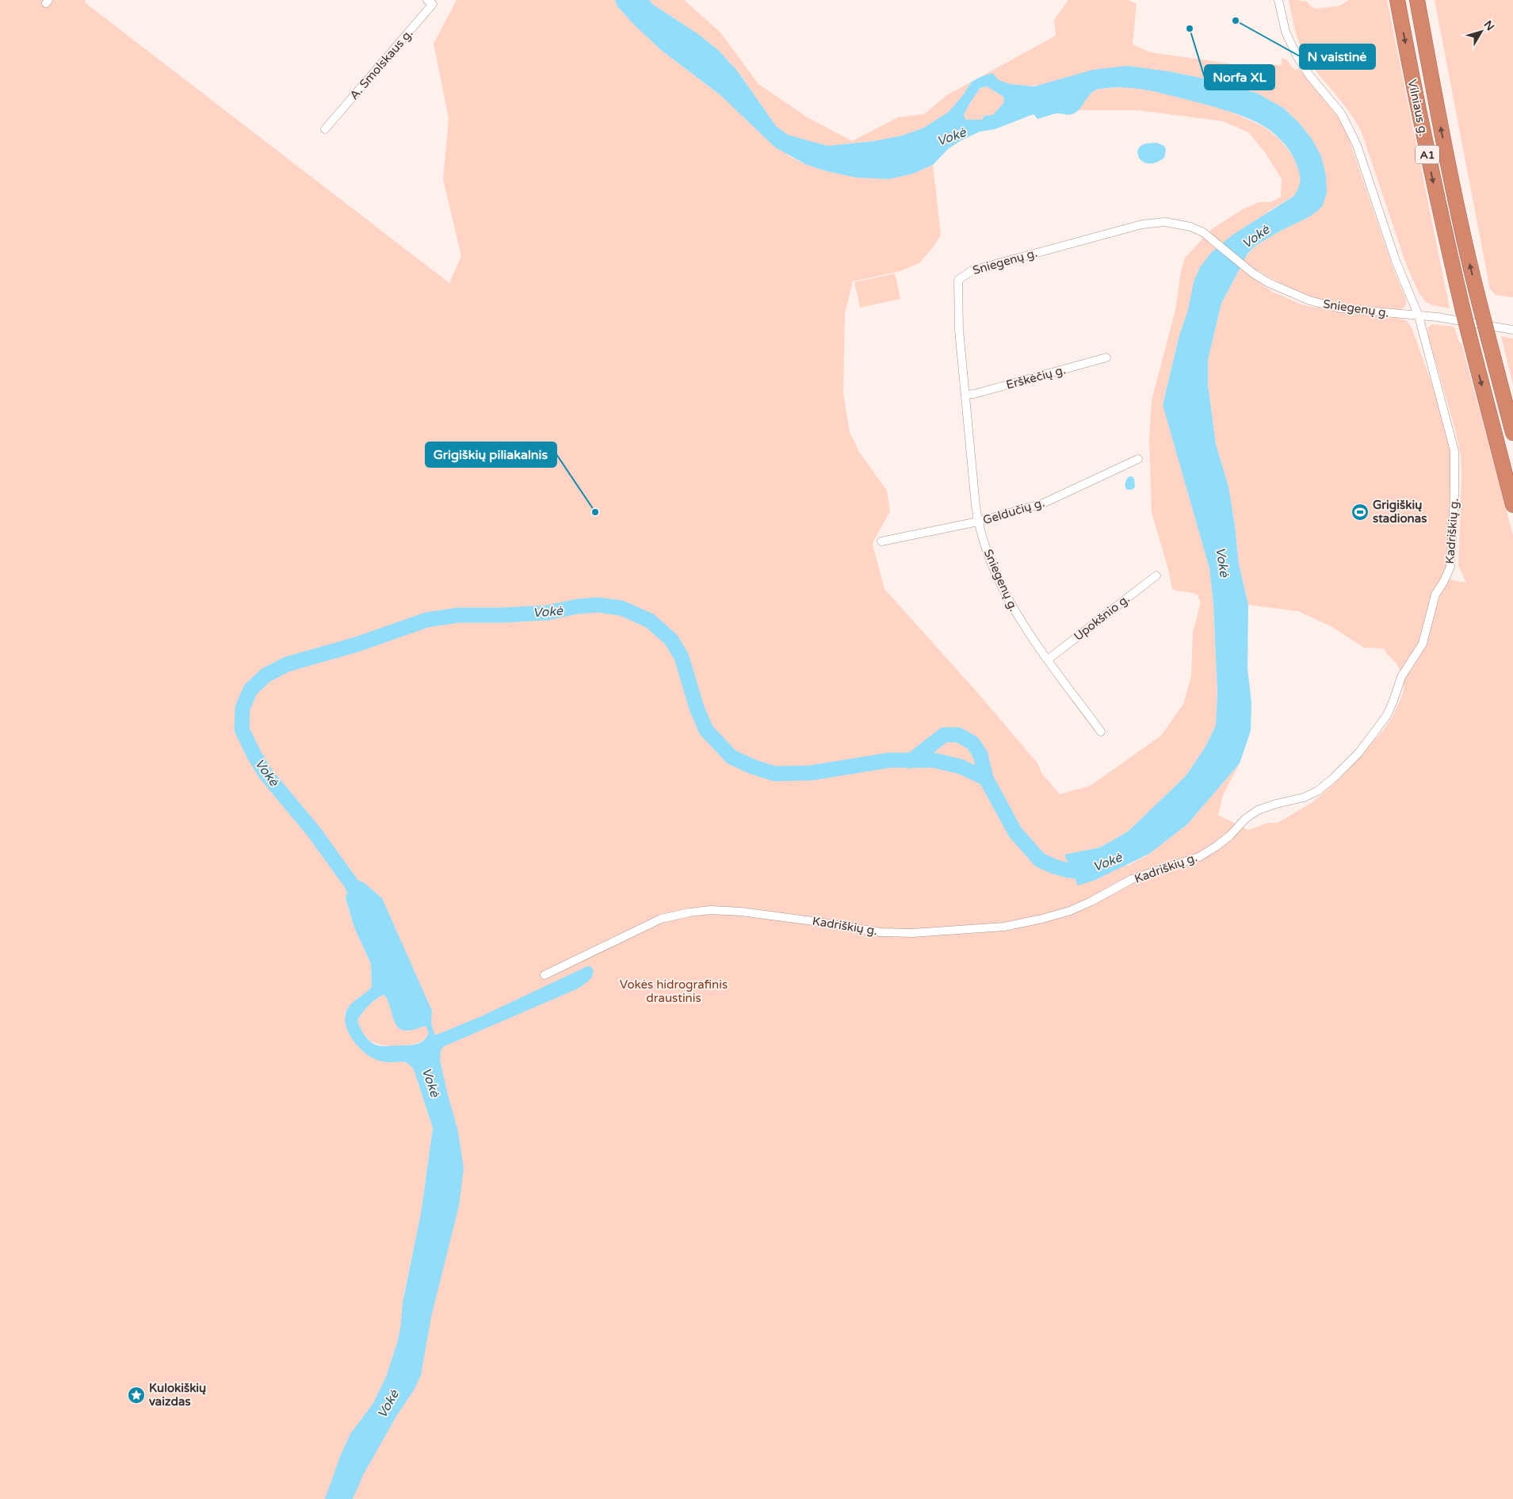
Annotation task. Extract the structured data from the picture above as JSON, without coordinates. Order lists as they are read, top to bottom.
{
  "streets": {
    "highway": ["Vilniaus g.", "A1"],
    "street": [
      "A. Smolskaus g.",
      "Sniegenų g.",
      "Erškėčių g.",
      "Geldučių g.",
      "Kadriškių g.",
      "Upokšnio g."
    ]
  },
  "crossings": [
    ["Sniegenų g.", "Erškėčių g."],
    ["Sniegenų g.", "Geldučių g."],
    ["Sniegenų g.", "Kadriškių g."],
    ["Sniegenų g.", "Upokšnio g."]
  ],
  "water": ["Vokė"],
  "parks": ["Vokės hidrografinis draustinis"],
  "places": {
    "other": ["N vaistinė", "Norfa XL", "Grigiškių piliakalnis"],
    "sports": ["Grigiškių stadionas"],
    "place": ["Kulokiškių vaizdas"]
  },
  "north": "top right"
}
